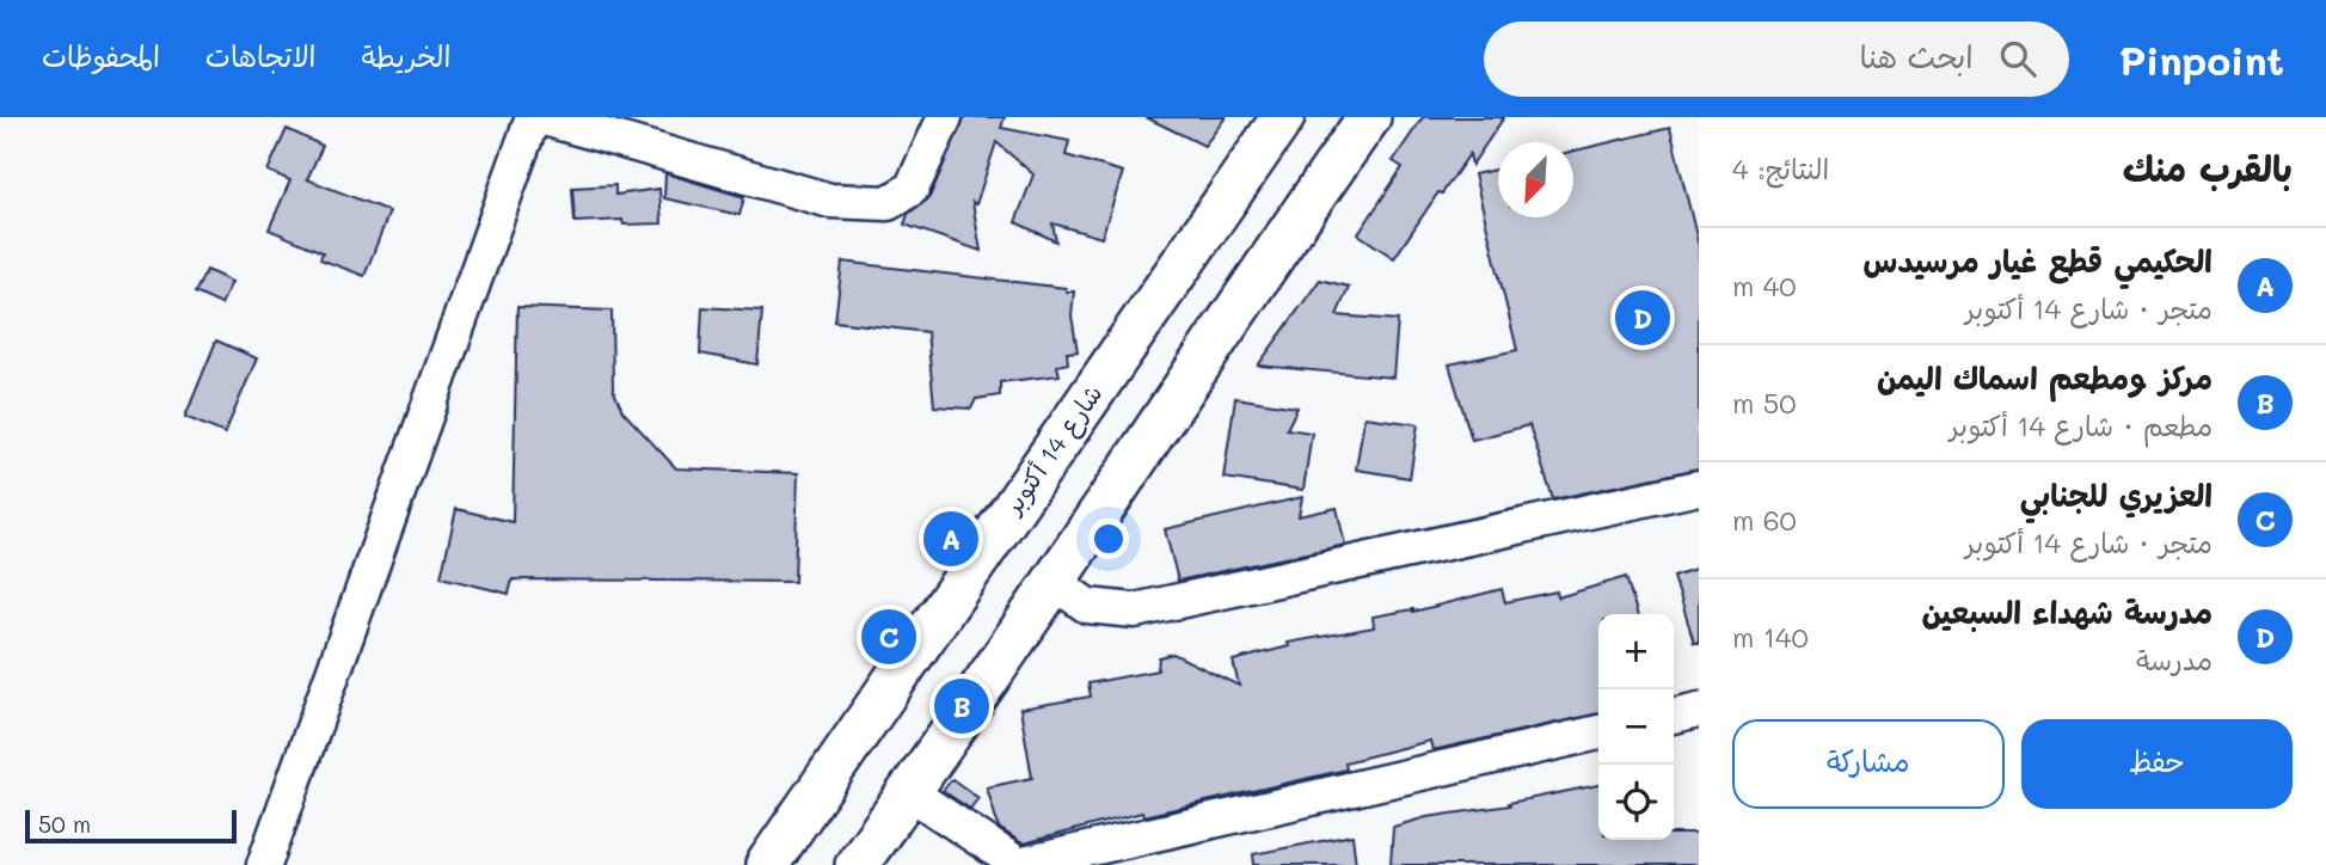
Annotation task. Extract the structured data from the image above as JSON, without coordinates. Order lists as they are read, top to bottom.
{
  "streets": {
    "main road": ["شارع 14 أكتوبر"]
  },
  "scale_bar": "50 m",
  "north": "bottom left",
  "page": {
    "header": "Pinpoint",
    "search": "ابحث هنا",
    "nav": ["الخريطة", "الاتجاهات", "المحفوظات"],
    "heading": ["بالقرب منك", "النتائج: 4"],
    "list": [
      {
        "mark": "A",
        "name": "الحكيمي قطع غيار مرسيدس",
        "note": "متجر · شارع 14 أكتوبر",
        "value": "40 m"
      },
      {
        "mark": "B",
        "name": "مركز ومطعم اسماك اليمن",
        "note": "مطعم · شارع 14 أكتوبر",
        "value": "50 m"
      },
      {
        "mark": "C",
        "name": "العزيري للجنابي",
        "note": "متجر · شارع 14 أكتوبر",
        "value": "60 m"
      },
      {
        "mark": "D",
        "name": "مدرسة شهداء السبعين",
        "note": "مدرسة",
        "value": "140 m"
      }
    ],
    "pins": [
      "D",
      "A",
      "C",
      "B"
    ],
    "map_buttons": ["+", "−"],
    "buttons": ["حفظ", "مشاركة"],
    "scale": "50 m"
  }
}
